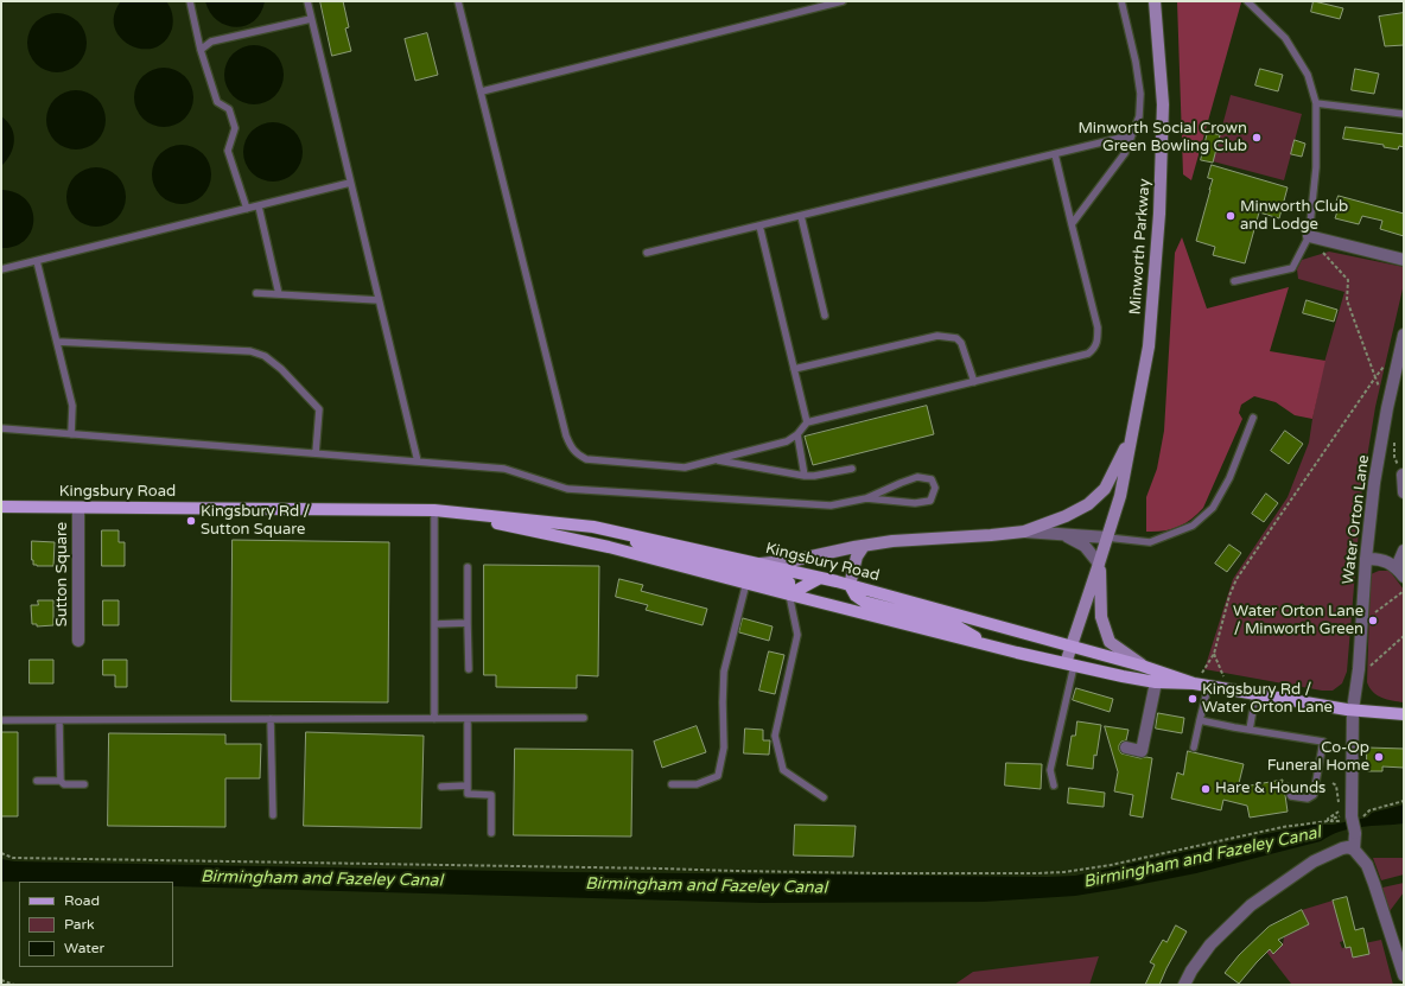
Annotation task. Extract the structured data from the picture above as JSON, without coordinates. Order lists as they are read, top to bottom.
{
  "streets": {
    "main road": ["Kingsbury Road"],
    "street": ["Minworth Parkway", "Water Orton Lane", "Sutton Square"]
  },
  "crossings": [
    ["Minworth Parkway", "Kingsbury Road"],
    ["Kingsbury Road", "Water Orton Lane"],
    ["Kingsbury Road", "Sutton Square"]
  ],
  "water": ["Birmingham and Fazeley Canal"],
  "places": [
    "Minworth Social Crown Green Bowling Club",
    "Minworth Club and Lodge",
    "Kingsbury Rd / Sutton Square",
    "Water Orton Lane / Minworth Green",
    "Kingsbury Rd / Water Orton Lane",
    "Co-Op Funeral Home",
    "Hare & Hounds"
  ],
  "legend": ["Road", "Park", "Water"]
}
